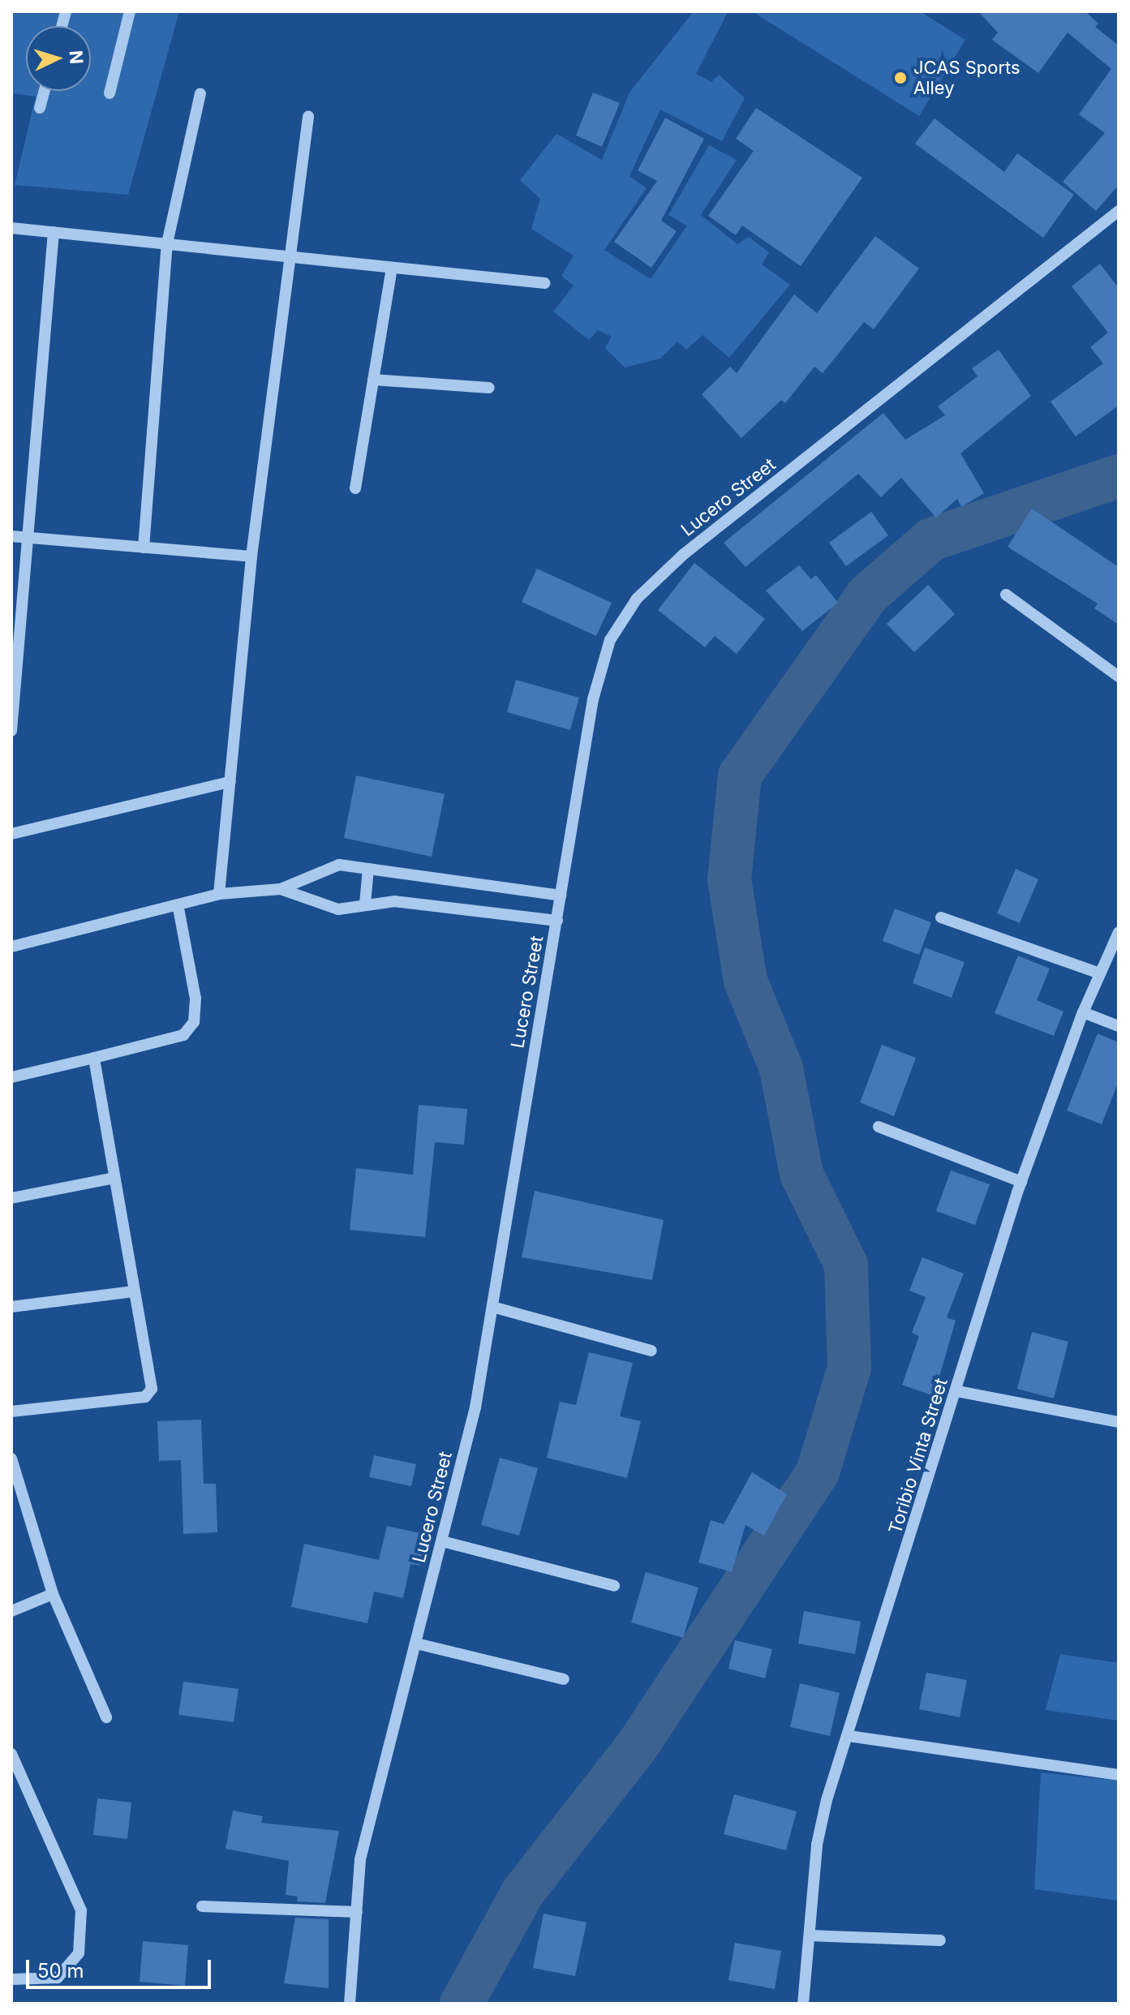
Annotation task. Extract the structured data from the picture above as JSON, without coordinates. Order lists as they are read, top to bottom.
{
  "streets": {
    "street": ["Lucero Street", "Toribio Vinta Street"]
  },
  "places": ["JCAS Sports Alley"],
  "scale_bar": "50 m",
  "north": "right"
}
